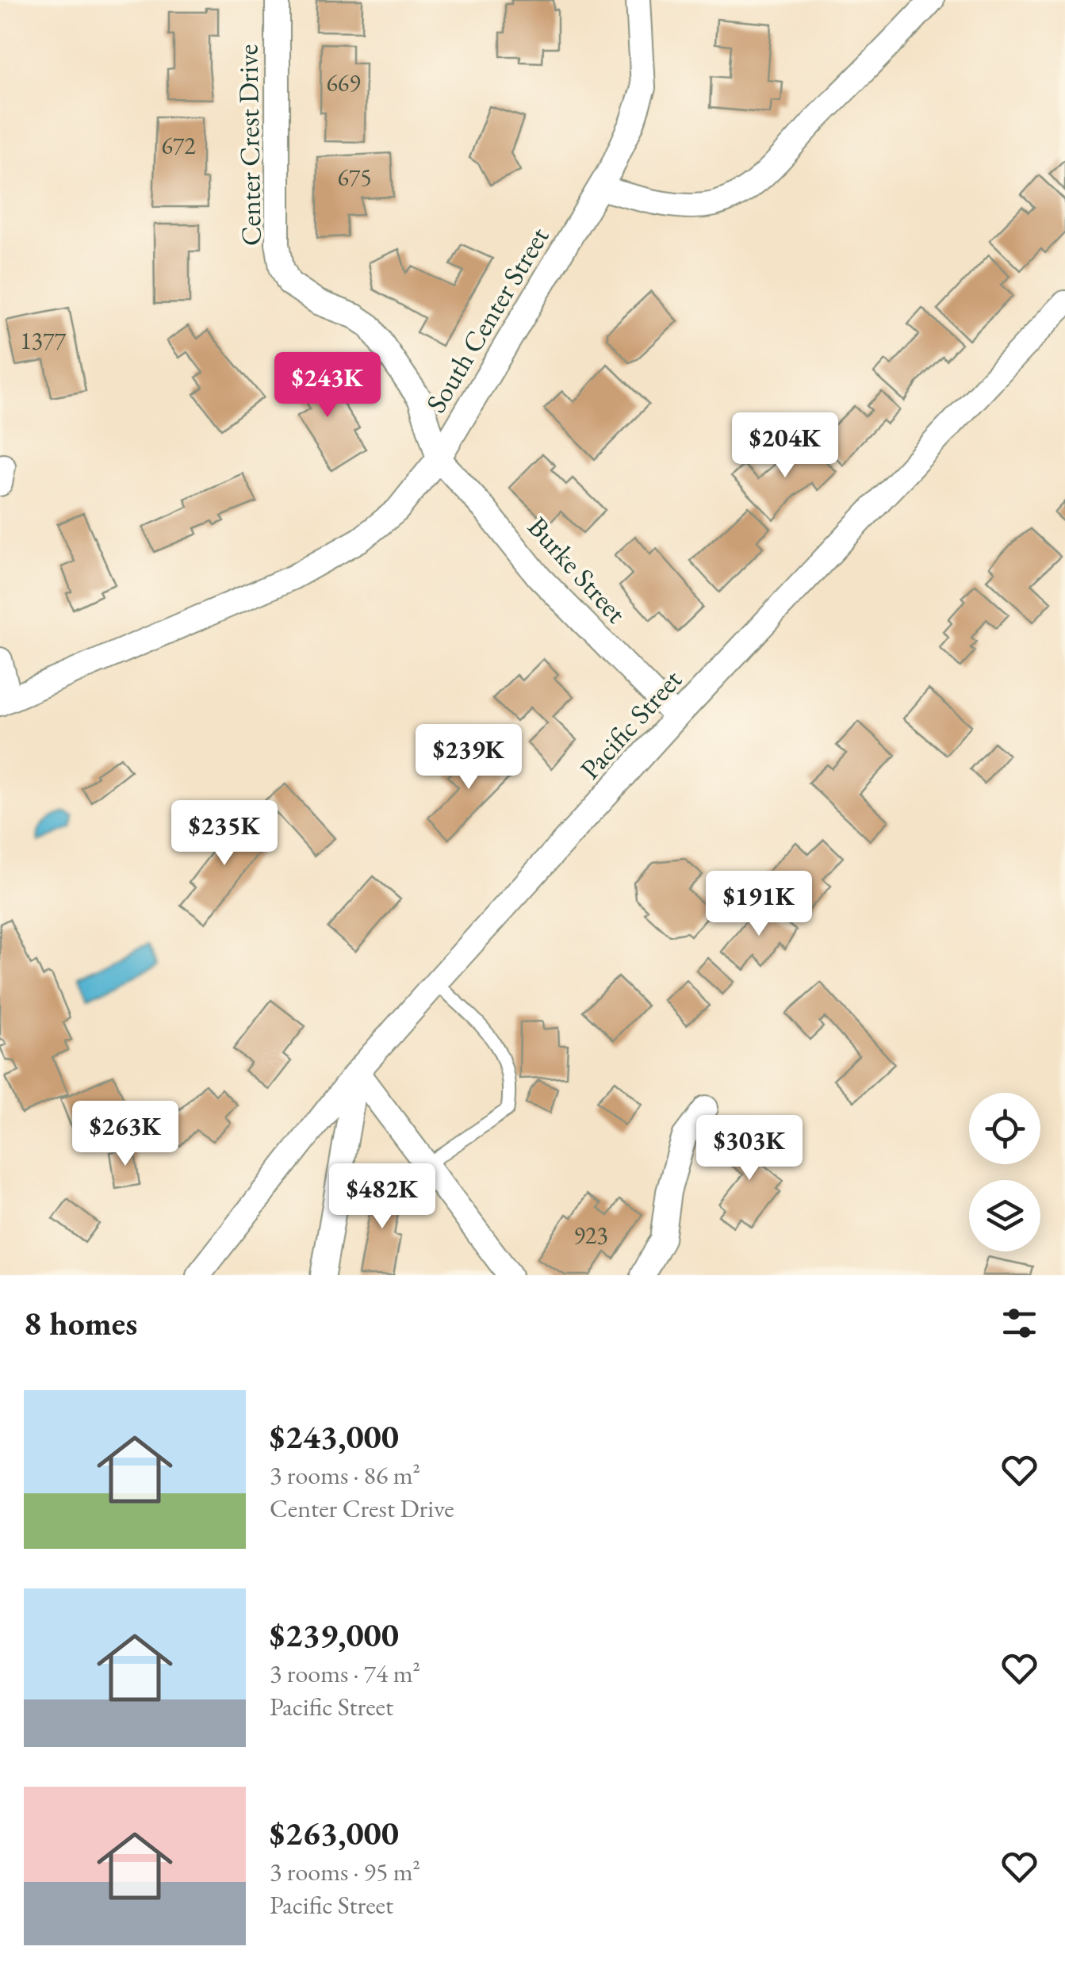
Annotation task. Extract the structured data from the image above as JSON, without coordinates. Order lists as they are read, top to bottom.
{
  "streets": {
    "street": [
      "Center Crest Drive",
      "South Center Street",
      "Burke Street",
      "Pacific Street"
    ]
  },
  "crossings": [
    ["Center Crest Drive", "South Center Street"],
    ["Center Crest Drive", "Burke Street"],
    ["South Center Street", "Burke Street"],
    ["Burke Street", "Pacific Street"]
  ],
  "house_numbers": [
    "669",
    "672",
    "675",
    "1377",
    "923"
  ],
  "page": {
    "price": [
      "$243K",
      "$204K",
      "$239K",
      "$235K",
      "$191K",
      "$263K",
      "$303K",
      "$482K"
    ],
    "heading": "8 homes",
    "list": [
      {
        "name": "$243,000",
        "note": "3 rooms · 86 m² · Center Crest Drive"
      },
      {
        "name": "$239,000",
        "note": "3 rooms · 74 m² · Pacific Street"
      },
      {
        "name": "$263,000",
        "note": "3 rooms · 95 m² · Pacific Street"
      }
    ]
  }
}
